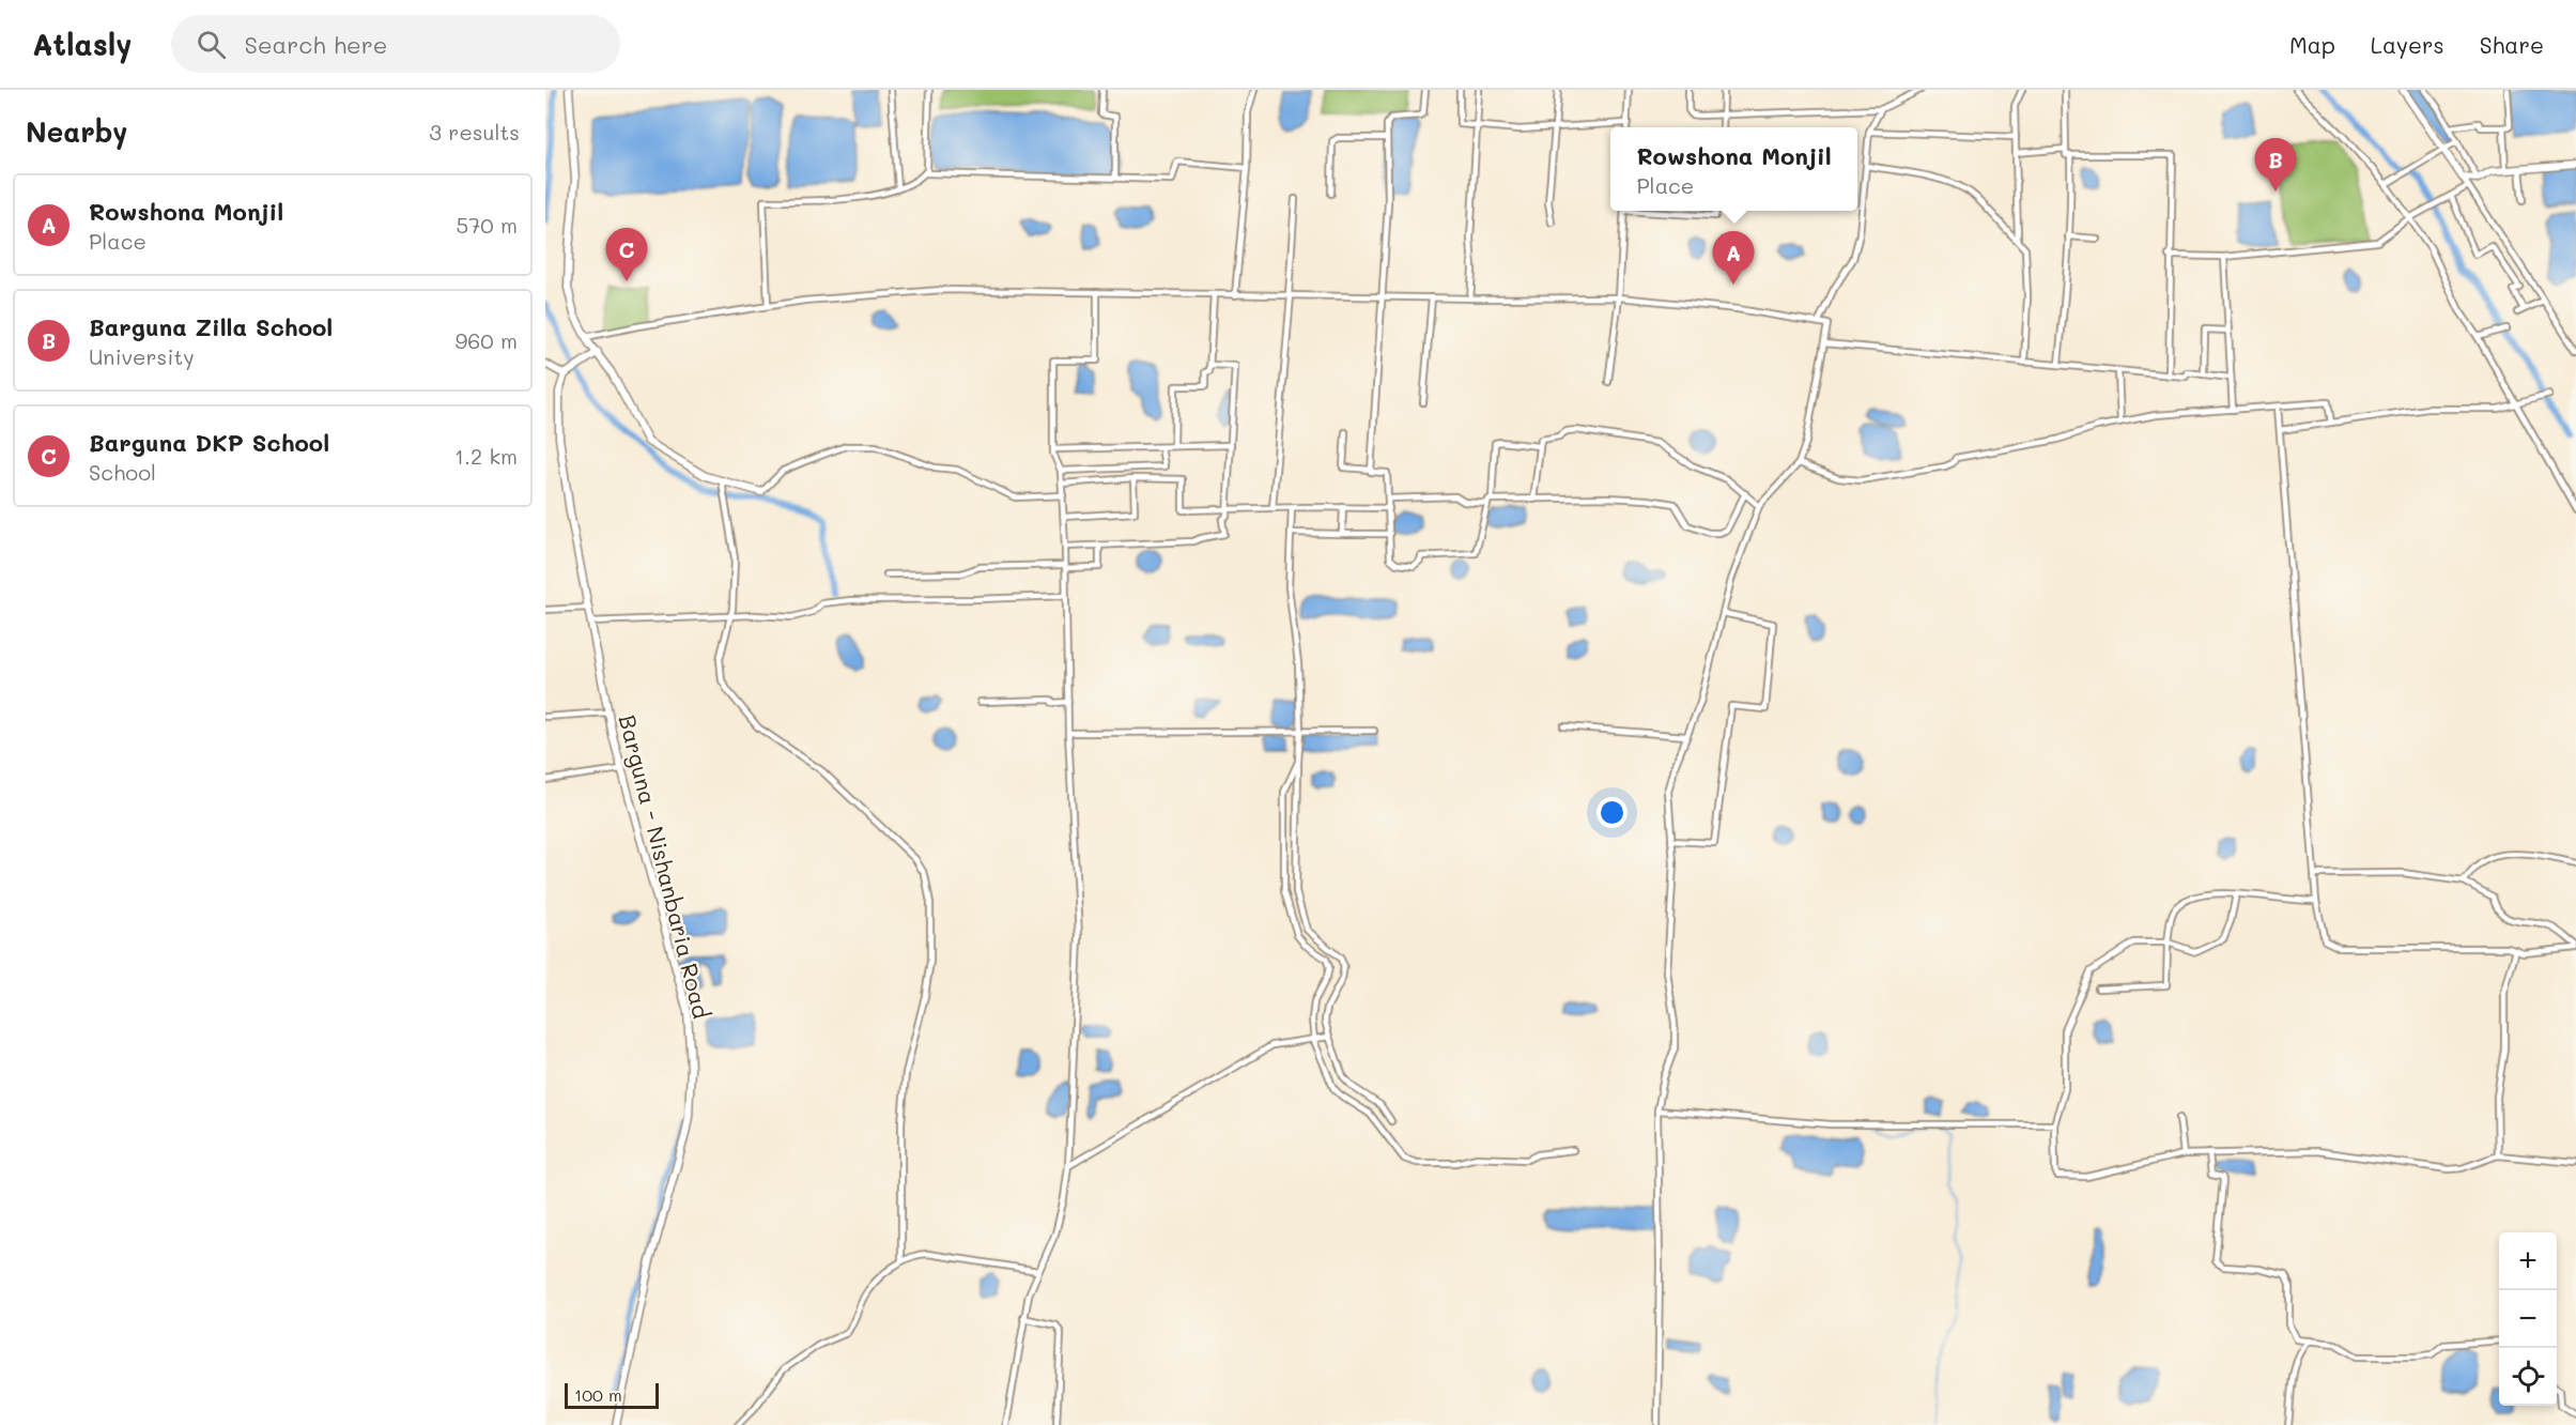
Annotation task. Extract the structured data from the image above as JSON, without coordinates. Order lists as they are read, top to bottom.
{
  "streets": {
    "street": ["Barguna - Nishanbaria Road"]
  },
  "scale_bar": "100 m",
  "page": {
    "header": "Atlasly",
    "search": "Search here",
    "nav": ["Map", "Layers", "Share"],
    "heading": ["Nearby", "3 results"],
    "popup": ["Rowshona Monjil", "Place"],
    "pins": ["B", "C", "A"],
    "list": [
      {
        "mark": "A",
        "name": "Rowshona Monjil",
        "note": "Place",
        "value": "570 m"
      },
      {
        "mark": "B",
        "name": "Barguna Zilla School",
        "note": "University",
        "value": "960 m"
      },
      {
        "mark": "C",
        "name": "Barguna DKP School",
        "note": "School",
        "value": "1.2 km"
      }
    ],
    "map_buttons": ["+", "−"],
    "scale": "100 m"
  }
}
